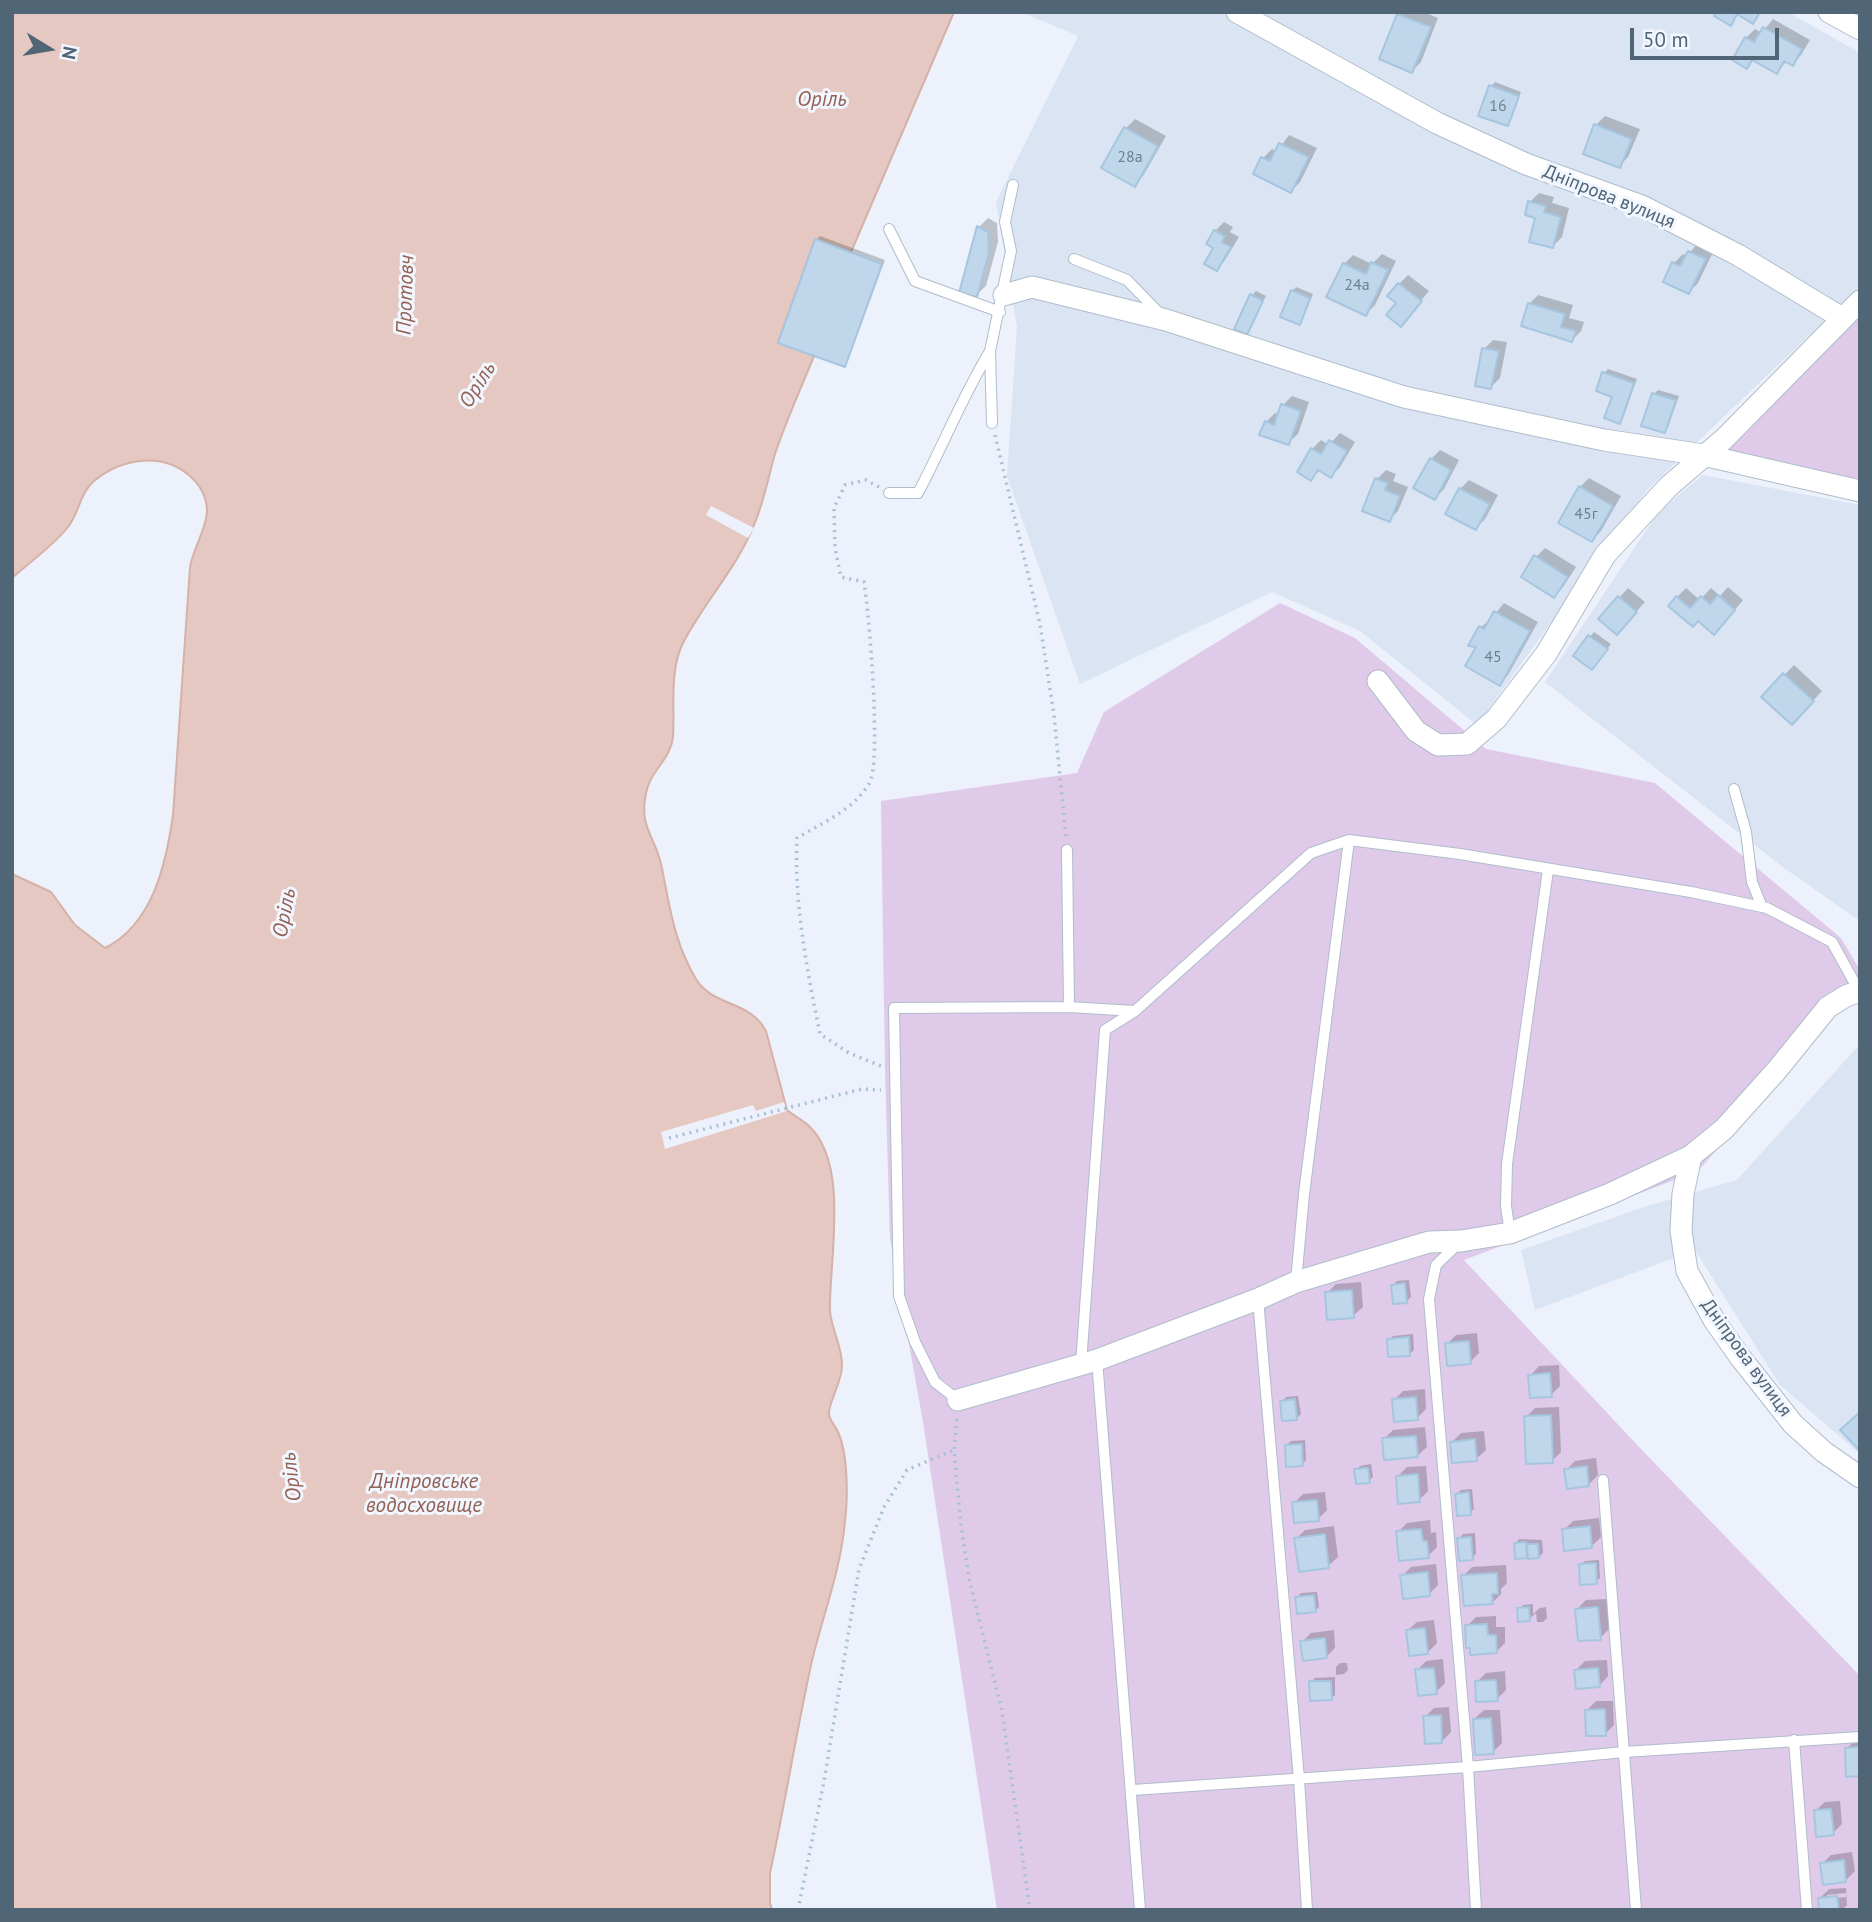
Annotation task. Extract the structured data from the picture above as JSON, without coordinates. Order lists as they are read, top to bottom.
{
  "streets": {
    "street": ["Дніпрова вулиця"]
  },
  "water": [
    "Орiль",
    "Протовч",
    "Оріль",
    "Дніпровське водосховище"
  ],
  "house_numbers": [
    "16",
    "28а",
    "24а",
    "45г",
    "45"
  ],
  "scale_bar": "50 m",
  "north": "right"
}
